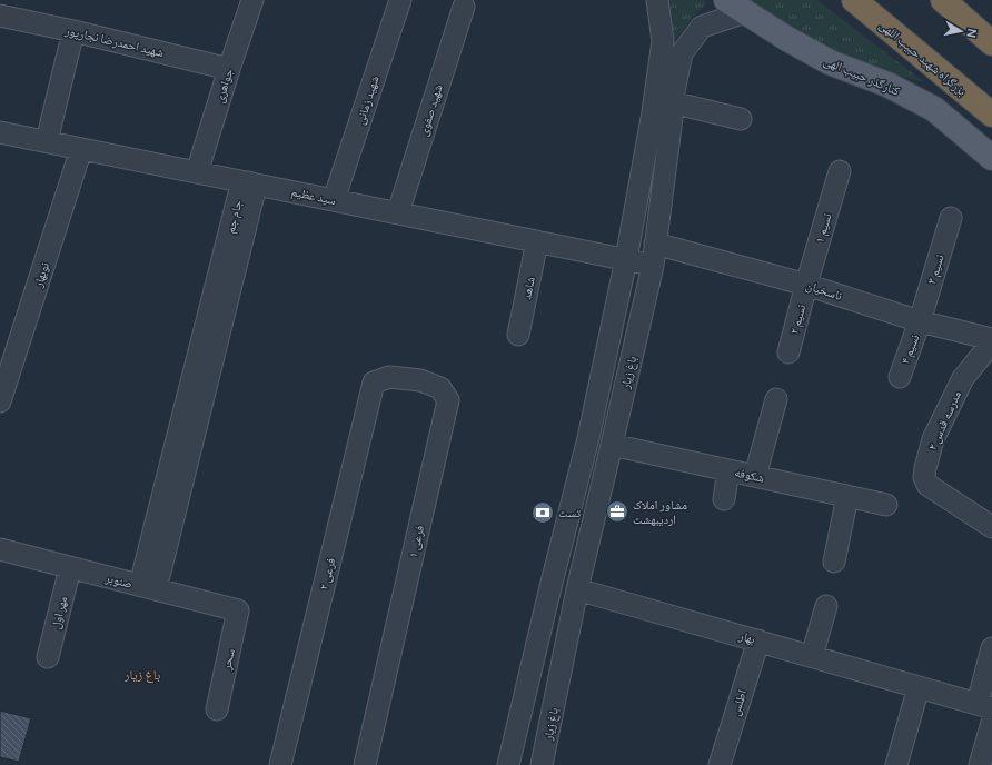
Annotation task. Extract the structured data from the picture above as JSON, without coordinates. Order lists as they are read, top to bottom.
{
  "streets": {
    "highway": ["بزرگراه شهید حبیب اللهی"],
    "main road": ["کنارگذر حبیب الهی"],
    "street": [
      "شهید احمدرضا نجارپور",
      "جواهری",
      "شهید زمانی",
      "شهید صفوی",
      "سید عظیم",
      "جام جم",
      "نسیم ۱",
      "نسیم ۳",
      "نوبهار",
      "شاهد",
      "ناسخیان",
      "نسیم ۲",
      "نسیم ۴",
      "باغ زیار",
      "مدرسه قدس ۲",
      "شکوفه",
      "فرعی ۱",
      "فرعی ۲",
      "صنوبر",
      "مهر اول",
      "بهار",
      "سحر",
      "اطلس"
    ]
  },
  "crossings": [
    ["شهید احمدرضا نجارپور", "جواهری"],
    ["کنارگذر حبیب الهی", "باغ زیار"],
    ["جواهری", "سید عظیم"],
    ["شهید زمانی", "سید عظیم"],
    ["شهید صفوی", "سید عظیم"],
    ["سید عظیم", "جام جم"],
    ["سید عظیم", "نوبهار"],
    ["سید عظیم", "شاهد"],
    ["سید عظیم", "باغ زیار"],
    ["جام جم", "صنوبر"],
    ["نسیم ۱", "ناسخیان"],
    ["نسیم ۱", "نسیم ۲"],
    ["نسیم ۳", "ناسخیان"],
    ["نسیم ۳", "نسیم ۴"],
    ["ناسخیان", "نسیم ۲"],
    ["ناسخیان", "نسیم ۴"],
    ["ناسخیان", "باغ زیار"],
    ["ناسخیان", "مدرسه قدس ۲"],
    ["باغ زیار", "شکوفه"],
    ["باغ زیار", "بهار"],
    ["فرعی ۱", "فرعی ۲"],
    ["صنوبر", "مهر اول"],
    ["صنوبر", "سحر"],
    ["بهار", "اطلس"]
  ],
  "districts": ["باغ زیار"],
  "places": {
    "office": ["مشاور املاک اردیبهشت"],
    "bank": ["تست"]
  },
  "north": "right"
}
